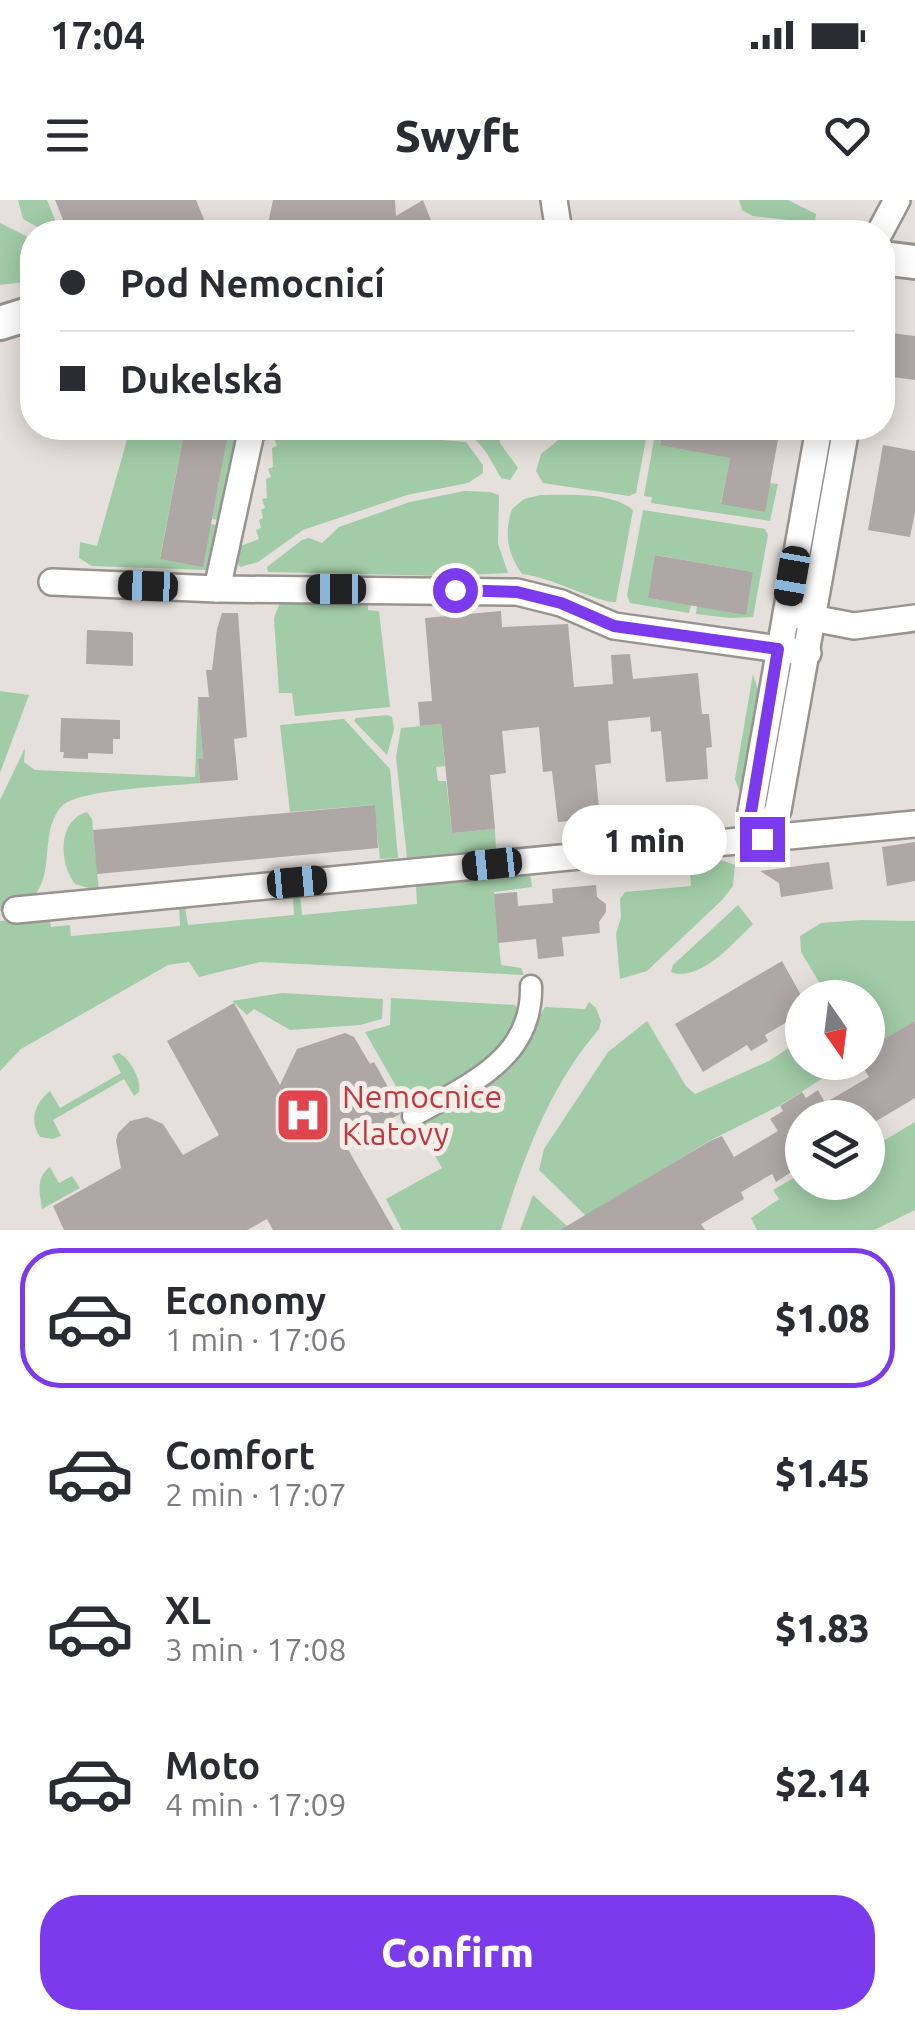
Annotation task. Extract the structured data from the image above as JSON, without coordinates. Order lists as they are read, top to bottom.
{
  "places": {
    "hospital": ["Nemocnice Klatovy"]
  },
  "north": "bottom",
  "page": {
    "status": "17:04",
    "header": "Swyft",
    "banner": ["Pod Nemocnicí", "Dukelská"],
    "bubble": "1 min",
    "list": [
      {
        "name": "Economy",
        "note": "1 min · 17:06",
        "value": "$1.08"
      },
      {
        "name": "Comfort",
        "note": "2 min · 17:07",
        "value": "$1.45"
      },
      {
        "name": "XL",
        "note": "3 min · 17:08",
        "value": "$1.83"
      },
      {
        "name": "Moto",
        "note": "4 min · 17:09",
        "value": "$2.14"
      }
    ],
    "buttons": "Confirm"
  }
}
